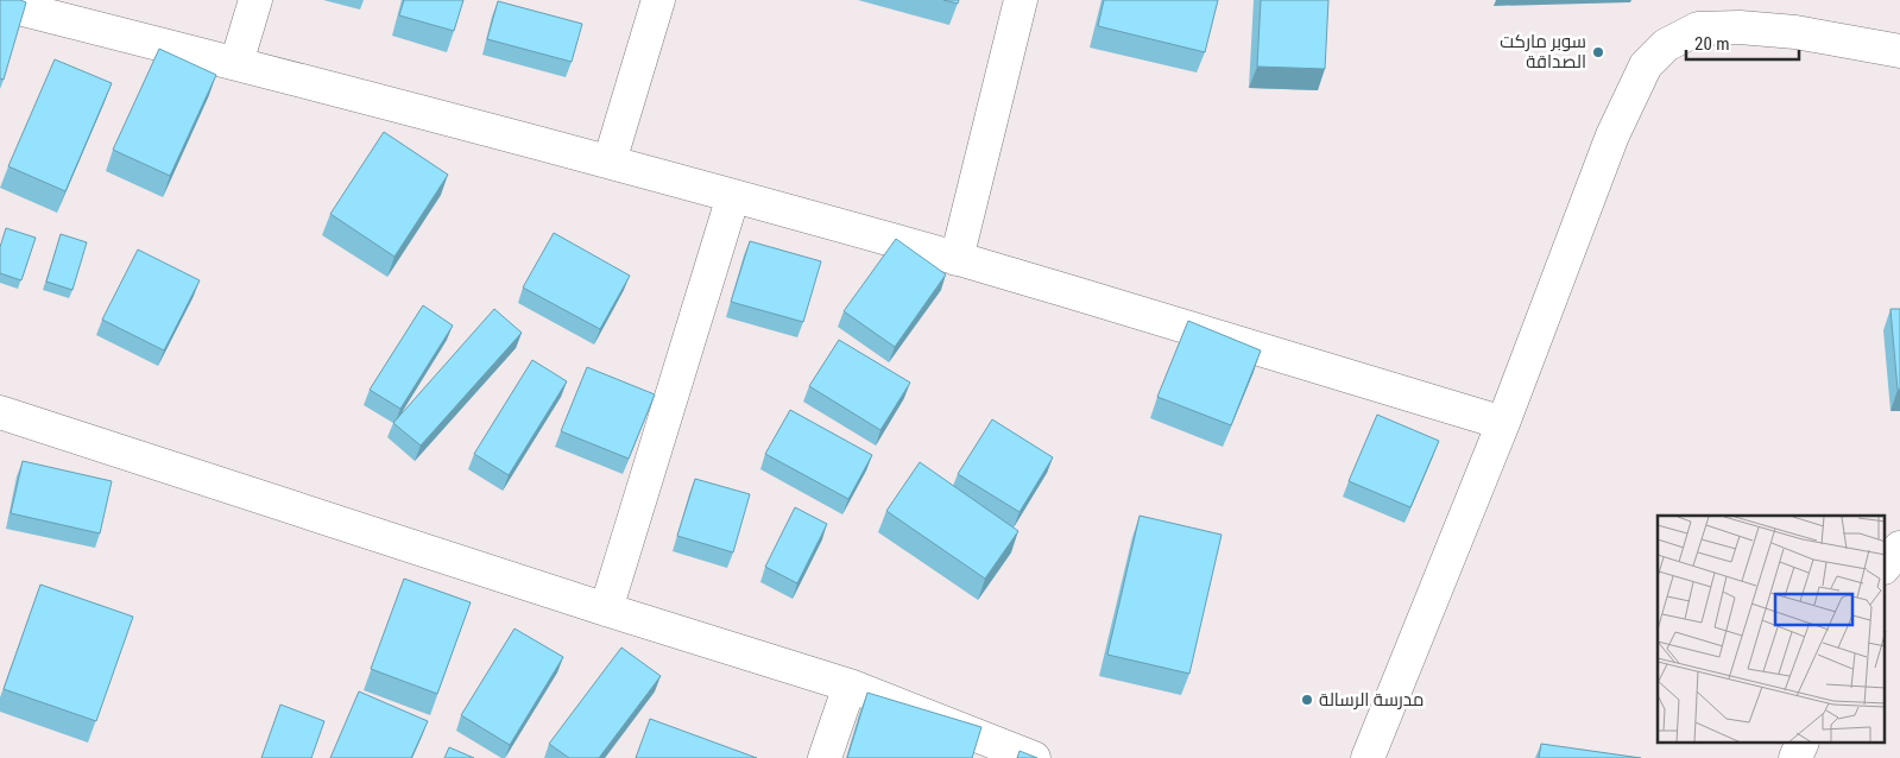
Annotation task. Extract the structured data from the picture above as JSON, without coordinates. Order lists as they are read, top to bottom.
{
  "places": ["سوبر ماركت الصداقة", "مدرسة الرسالة"],
  "scale_bar": "20 m"
}
